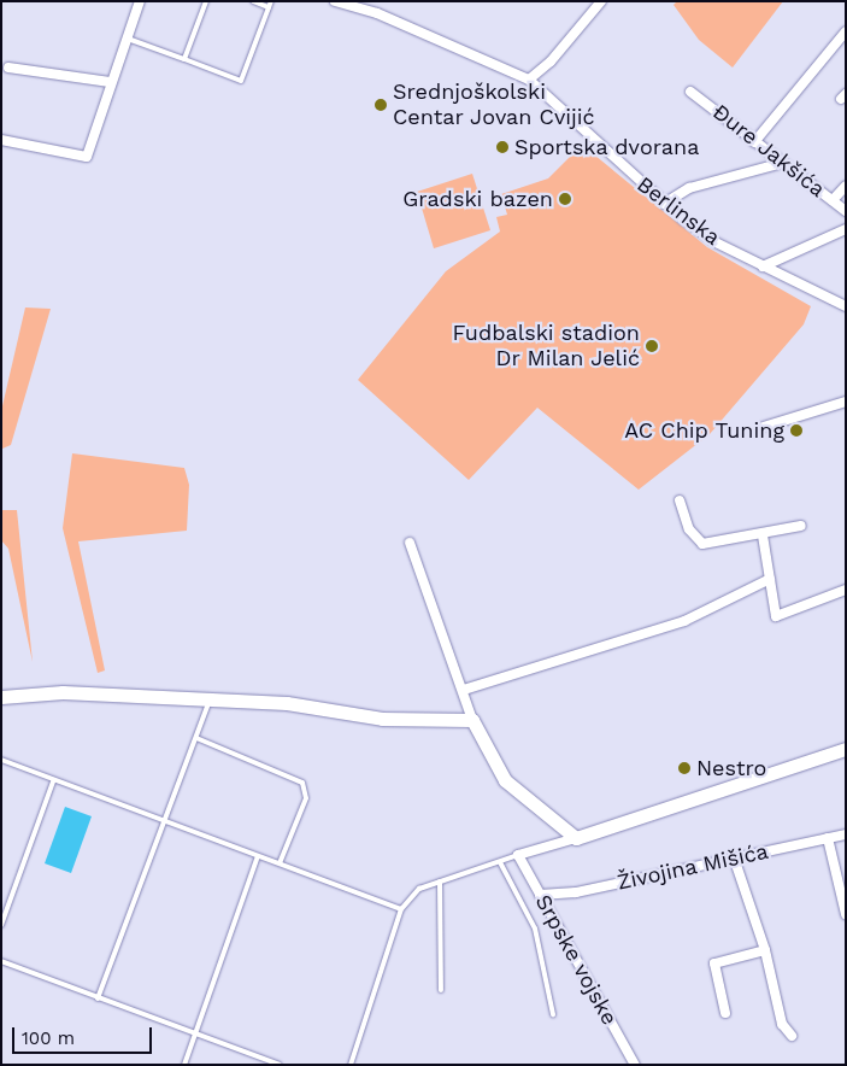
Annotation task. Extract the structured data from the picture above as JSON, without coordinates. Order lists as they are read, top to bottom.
{
  "streets": {
    "street": [
      "Đure Jakšića",
      "Berlinska",
      "Živojina Mišića",
      "Srpske vojske"
    ]
  },
  "crossings": [
    ["Živojina Mišića", "Srpske vojske"]
  ],
  "places": [
    "Srednjoškolski Centar Jovan Cvijić",
    "Sportska dvorana",
    "Gradski bazen",
    "Fudbalski stadion Dr Milan Jelić",
    "AC Chip Tuning",
    "Nestro"
  ],
  "scale_bar": "100 m"
}
